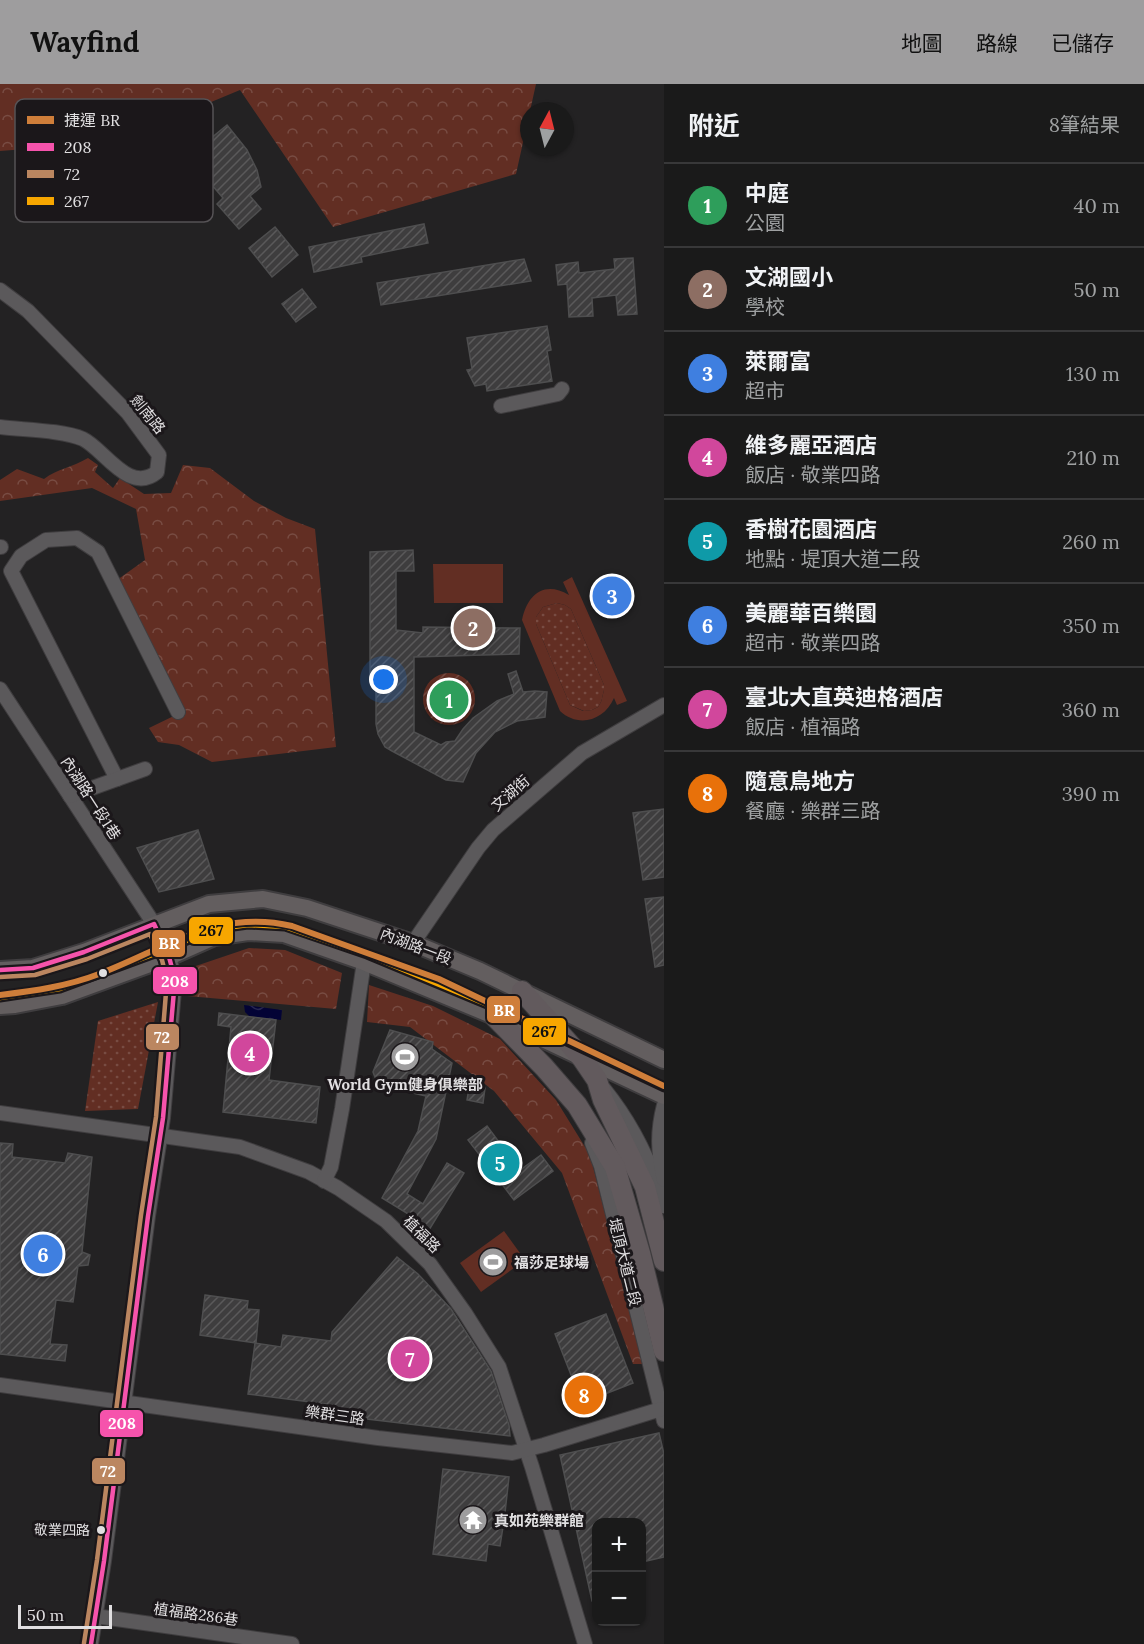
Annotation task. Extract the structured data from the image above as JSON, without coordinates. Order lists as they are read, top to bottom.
{
  "streets": {
    "highway": ["堤頂大道二段"],
    "main road": ["內湖路一段"],
    "street": [
      "劍南路",
      "文湖街",
      "內湖路一段1巷",
      "植福路",
      "樂群三路",
      "植福路286巷"
    ]
  },
  "crossings": [
    ["文湖街", "內湖路一段"],
    ["內湖路一段1巷", "內湖路一段"],
    ["植福路", "樂群三路"],
    ["堤頂大道二段", "樂群三路"]
  ],
  "places": {
    "sports": ["World Gym健身俱樂部", "福莎足球場"],
    "temple": ["真如苑樂群館"],
    "other": ["敬業四路"]
  },
  "lines": [
    "metro line BR",
    "transit line 208",
    "transit line 267",
    "transit line 72"
  ],
  "legend": [
    "捷運 BR",
    "208",
    "72",
    "267"
  ],
  "scale_bar": "50 m",
  "north": "top",
  "page": {
    "header": "Wayfind",
    "nav": ["地圖", "路線", "已儲存"],
    "heading": ["附近", "8筆結果"],
    "list": [
      {
        "mark": "1",
        "name": "中庭",
        "note": "公園",
        "value": "40 m"
      },
      {
        "mark": "2",
        "name": "文湖國小",
        "note": "學校",
        "value": "50 m"
      },
      {
        "mark": "3",
        "name": "萊爾富",
        "note": "超市",
        "value": "130 m"
      },
      {
        "mark": "4",
        "name": "維多麗亞酒店",
        "note": "飯店 · 敬業四路",
        "value": "210 m"
      },
      {
        "mark": "5",
        "name": "香樹花園酒店",
        "note": "地點 · 堤頂大道二段",
        "value": "260 m"
      },
      {
        "mark": "6",
        "name": "美麗華百樂園",
        "note": "超市 · 敬業四路",
        "value": "350 m"
      },
      {
        "mark": "7",
        "name": "臺北大直英迪格酒店",
        "note": "飯店 · 植福路",
        "value": "360 m"
      },
      {
        "mark": "8",
        "name": "隨意鳥地方",
        "note": "餐廳 · 樂群三路",
        "value": "390 m"
      }
    ],
    "pins": [
      "3",
      "2",
      "1",
      "4",
      "5",
      "6",
      "7",
      "8"
    ],
    "map_buttons": ["+", "−"],
    "scale": "50 m"
  }
}
